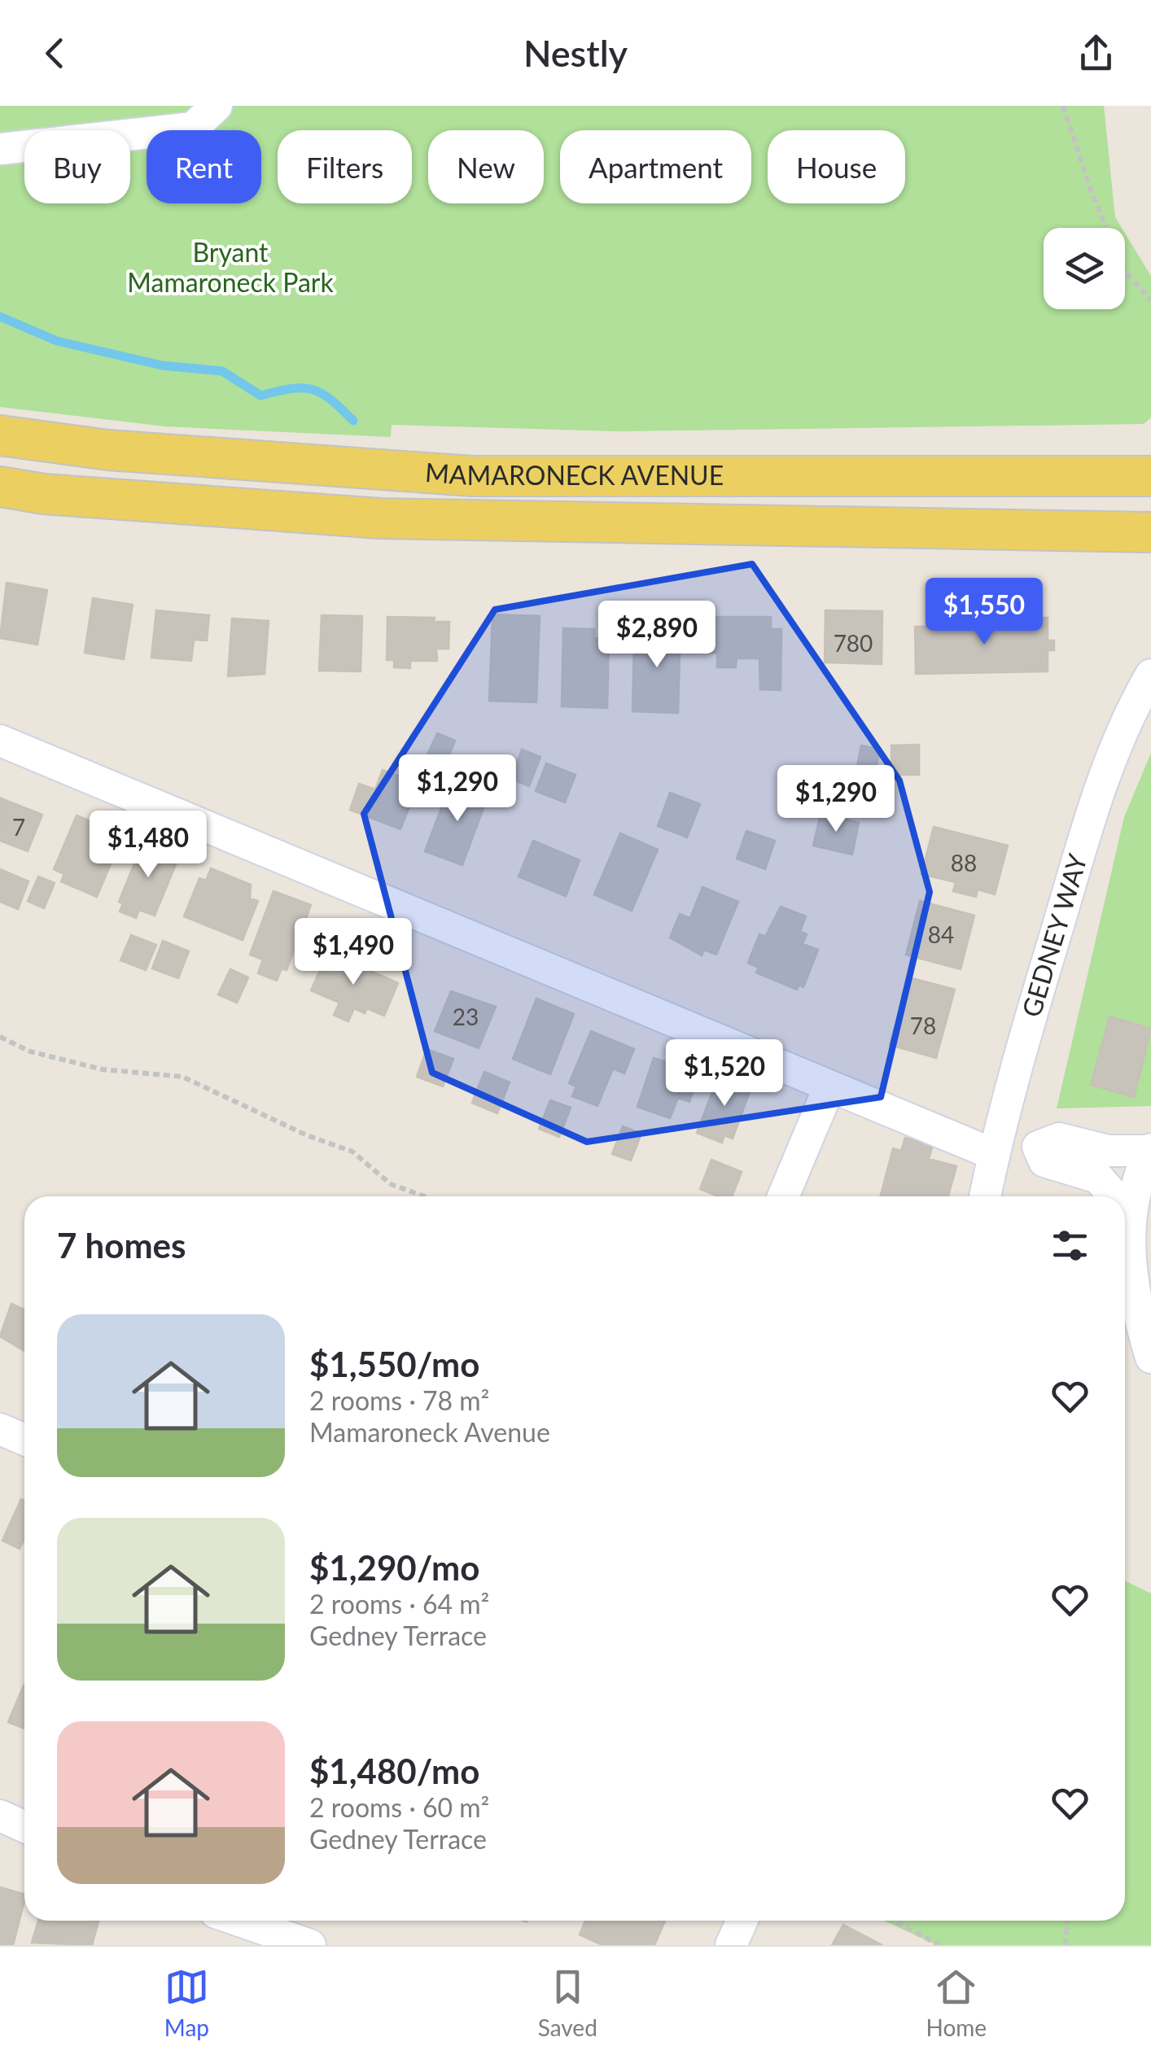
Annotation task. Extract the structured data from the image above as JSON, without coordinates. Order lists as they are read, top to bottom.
{
  "streets": {
    "main road": ["MAMARONECK AVENUE"],
    "street": ["GEDNEY WAY"]
  },
  "parks": ["Bryant Mamaroneck Park"],
  "house_numbers": [
    "780",
    "7",
    "88",
    "84",
    "23",
    "78"
  ],
  "page": {
    "header": "Nestly",
    "chip": [
      "Buy",
      "Rent",
      "Filters",
      "New",
      "Apartment",
      "House"
    ],
    "price": [
      "$1,550",
      "$2,890",
      "$1,290",
      "$1,290",
      "$1,480",
      "$1,490",
      "$1,520"
    ],
    "heading": "7 homes",
    "list": [
      {
        "name": "$1,550/mo",
        "note": "2 rooms · 78 m² · Mamaroneck Avenue"
      },
      {
        "name": "$1,290/mo",
        "note": "2 rooms · 64 m² · Gedney Terrace"
      },
      {
        "name": "$1,480/mo",
        "note": "2 rooms · 60 m² · Gedney Terrace"
      }
    ],
    "tabs": ["Map", "Saved", "Home"]
  }
}
